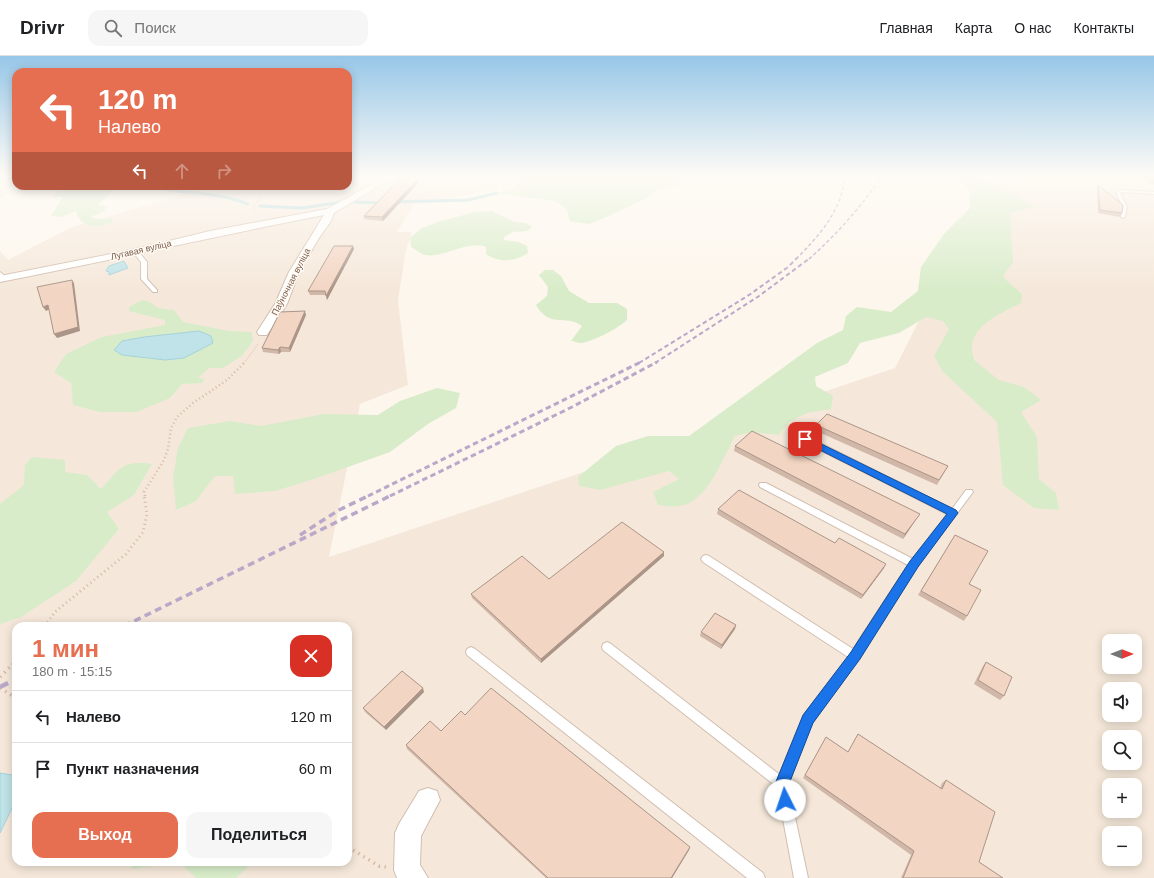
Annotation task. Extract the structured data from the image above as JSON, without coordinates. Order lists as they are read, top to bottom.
{
  "streets": {
    "street": ["Лугавая вуліца", "Паўночная вуліца"]
  },
  "north": "right",
  "page": {
    "header": "Drivr",
    "search": "Поиск",
    "nav": [
      "Главная",
      "Карта",
      "О нас",
      "Контакты"
    ],
    "turn": ["120 m", "Налево"],
    "heading": ["1 мин", "180 m · 15:15"],
    "map_buttons": ["+", "−"],
    "list": [
      {
        "name": "Налево",
        "value": "120 m"
      },
      {
        "name": "Пункт назначения",
        "value": "60 m"
      }
    ],
    "buttons": ["Выход", "Поделиться"]
  }
}
